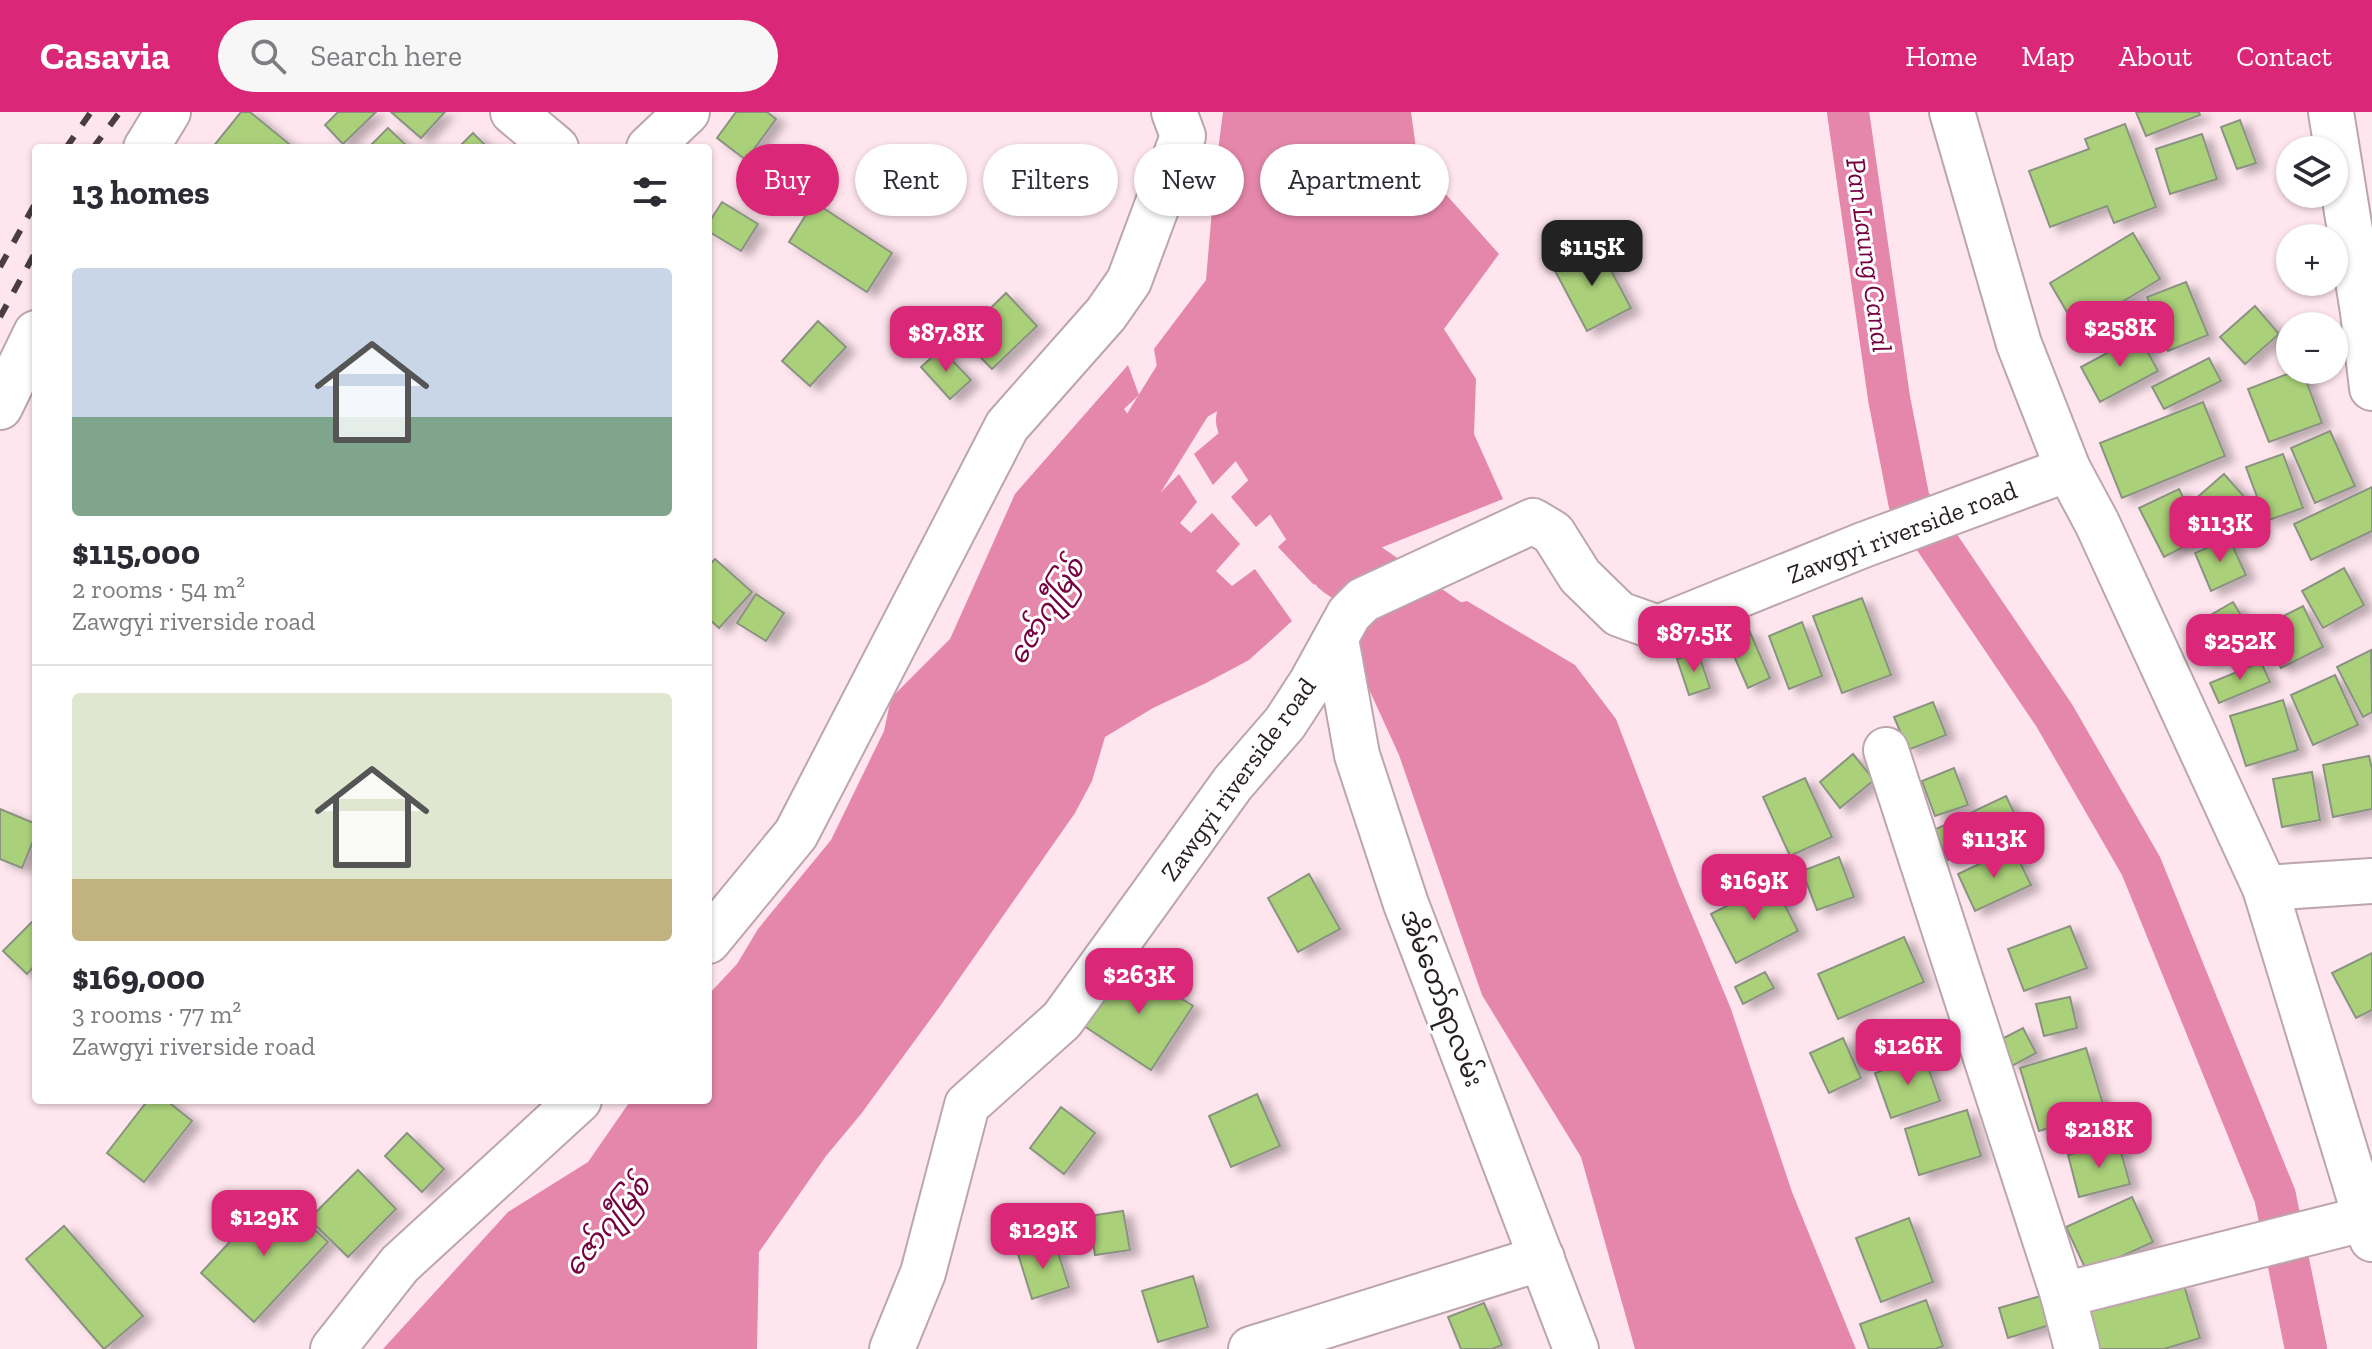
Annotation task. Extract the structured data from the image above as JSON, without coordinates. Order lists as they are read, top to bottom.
{
  "streets": {
    "street": ["Zawgyi riverside road", "အိမ်တော်ရာလမ်း"]
  },
  "crossings": [
    ["Zawgyi riverside road", "အိမ်တော်ရာလမ်း"]
  ],
  "water": ["Pan Laung Canal", "ဇော်ဂျီမြစ်"],
  "page": {
    "header": "Casavia",
    "search": "Search here",
    "nav": [
      "Home",
      "Map",
      "About",
      "Contact"
    ],
    "map_buttons": ["+", "−"],
    "chip": [
      "Buy",
      "Rent",
      "Filters",
      "New",
      "Apartment"
    ],
    "heading": "13 homes",
    "price": [
      "$115K",
      "$258K",
      "$87.8K",
      "$113K",
      "$87.5K",
      "$252K",
      "$113K",
      "$169K",
      "$263K",
      "$126K",
      "$218K",
      "$129K",
      "$129K"
    ],
    "list": [
      {
        "name": "$115,000",
        "note": "2 rooms · 54 m² · Zawgyi riverside road"
      },
      {
        "name": "$169,000",
        "note": "3 rooms · 77 m² · Zawgyi riverside road"
      }
    ]
  }
}
